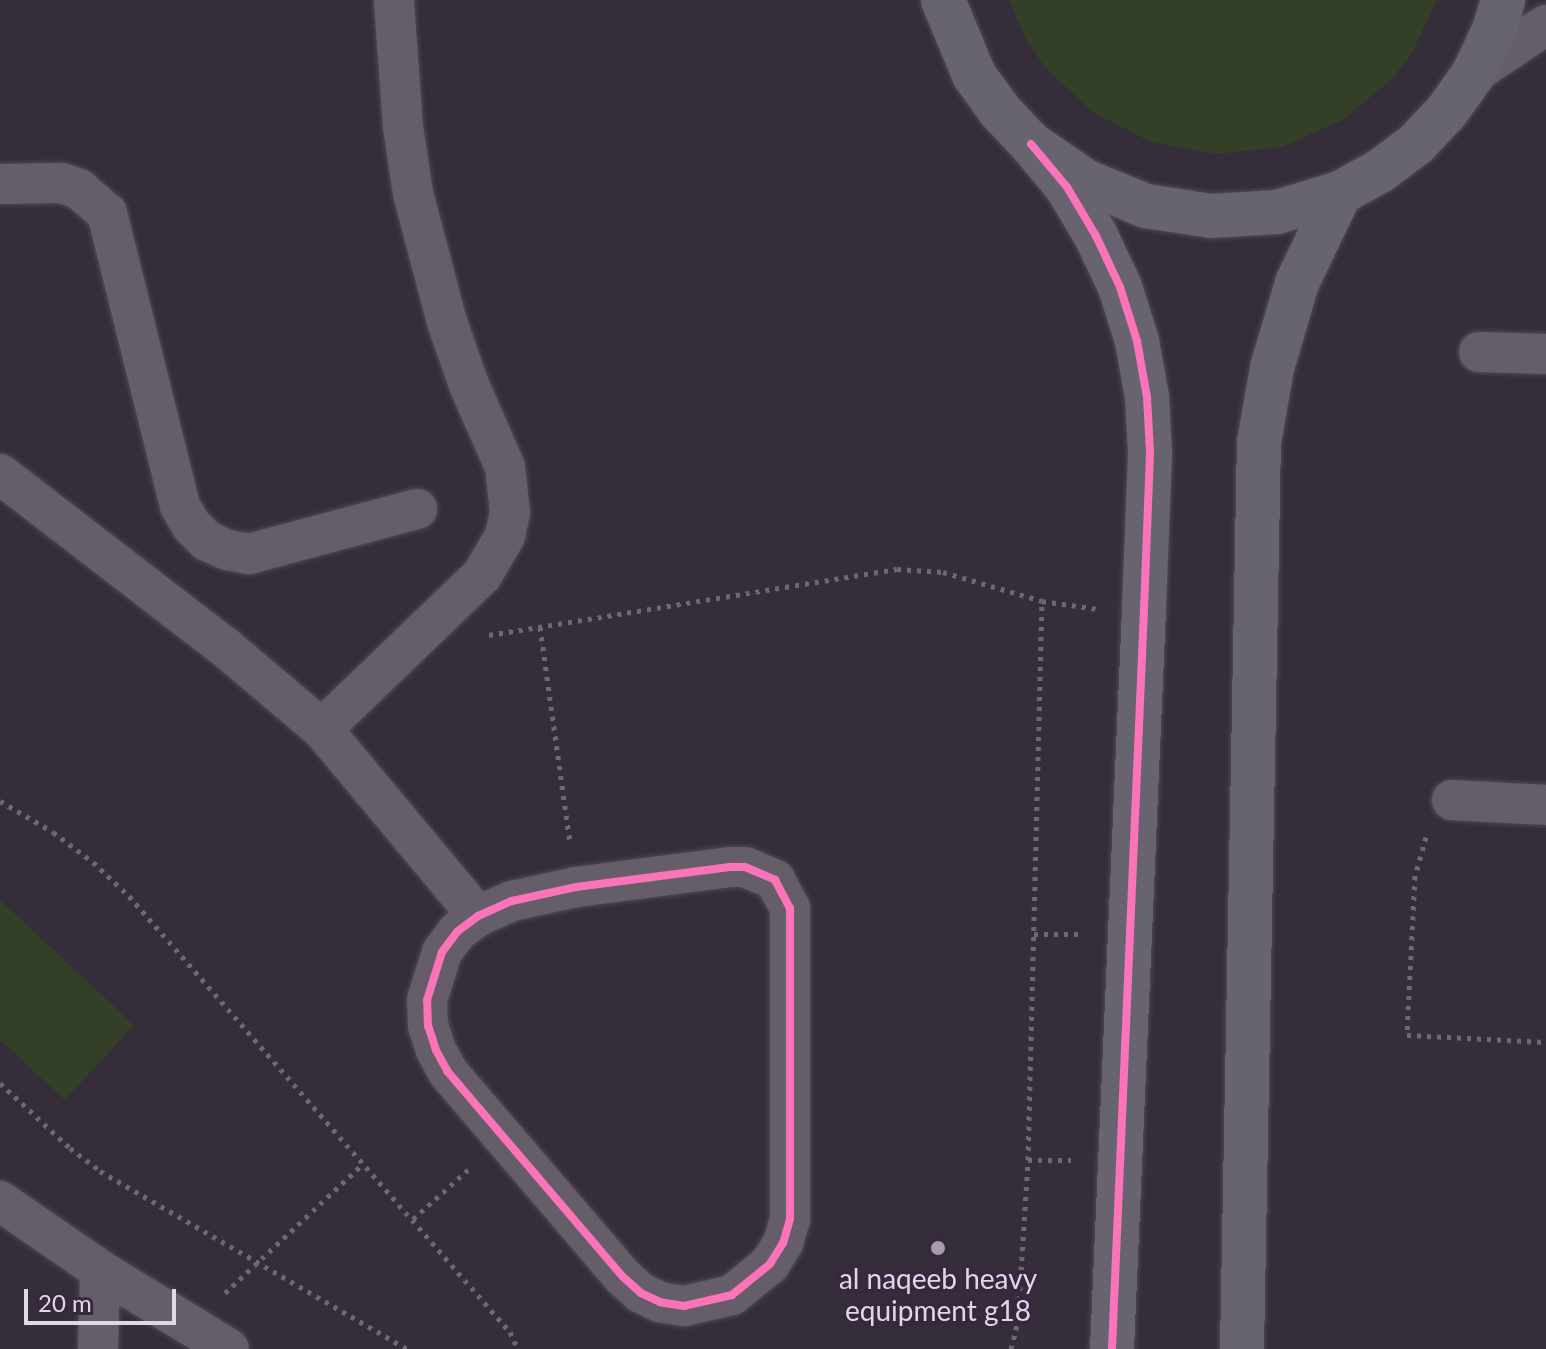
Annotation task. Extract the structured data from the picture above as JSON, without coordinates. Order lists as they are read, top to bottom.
{
  "places": ["al naqeeb heavy equipment g18"],
  "scale_bar": "20 m"
}
